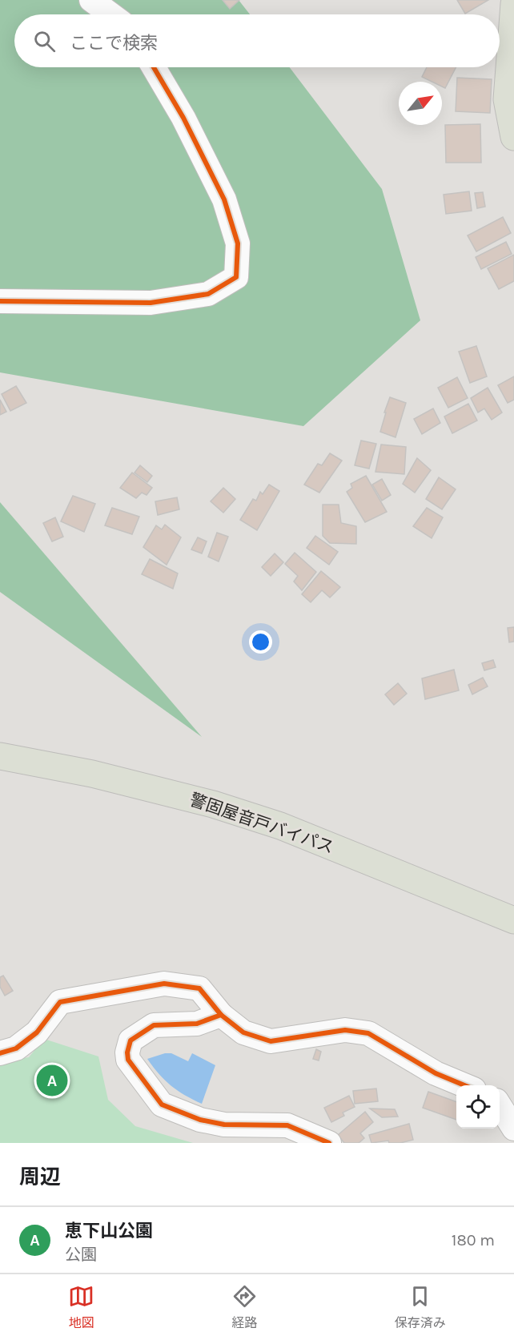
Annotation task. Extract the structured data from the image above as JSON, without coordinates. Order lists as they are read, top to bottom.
{
  "streets": {
    "highway": ["警固屋音戸バイパス"]
  },
  "north": "top right",
  "page": {
    "search": "ここで検索",
    "pins": "A",
    "heading": "周辺",
    "list": [
      {
        "mark": "A",
        "name": "恵下山公園",
        "note": "公園",
        "value": "180 m"
      }
    ],
    "nav": ["地図", "経路", "保存済み"]
  }
}
